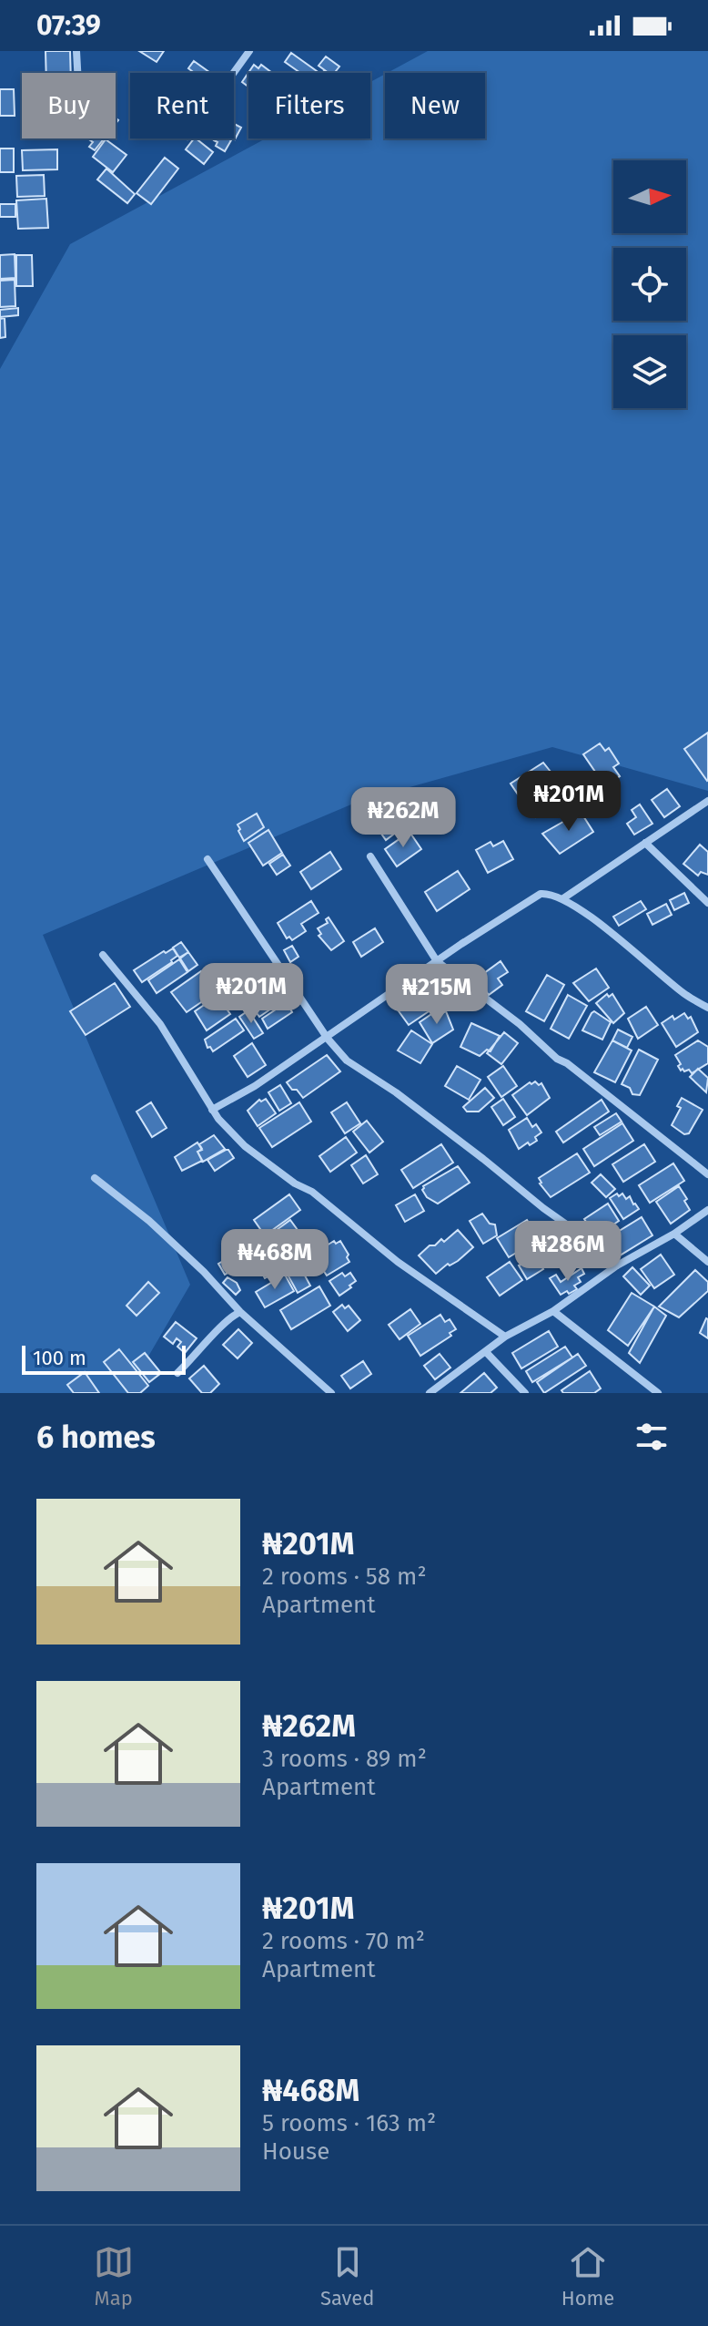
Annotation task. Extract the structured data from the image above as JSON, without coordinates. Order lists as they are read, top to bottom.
{
  "scale_bar": "100 m",
  "north": "right",
  "page": {
    "status": "07:39",
    "chip": [
      "Buy",
      "Rent",
      "Filters",
      "New"
    ],
    "price": [
      "₦201M",
      "₦262M",
      "₦201M",
      "₦215M",
      "₦286M",
      "₦468M"
    ],
    "scale": "100 m",
    "heading": "6 homes",
    "list": [
      {
        "name": "₦201M",
        "note": "2 rooms · 58 m² · Apartment"
      },
      {
        "name": "₦262M",
        "note": "3 rooms · 89 m² · Apartment"
      },
      {
        "name": "₦201M",
        "note": "2 rooms · 70 m² · Apartment"
      },
      {
        "name": "₦468M",
        "note": "5 rooms · 163 m² · House"
      }
    ],
    "tabs": ["Map", "Saved", "Home"]
  }
}
